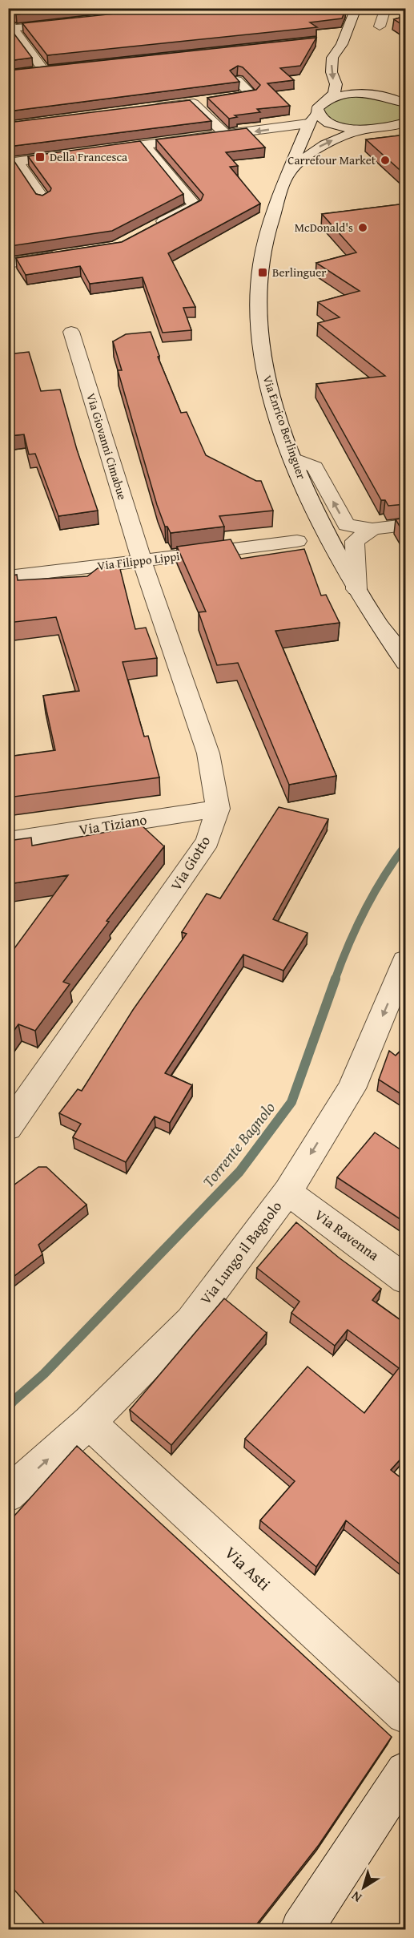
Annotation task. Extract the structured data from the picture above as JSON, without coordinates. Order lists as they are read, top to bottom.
{
  "streets": {
    "street": [
      "Via Enrico Berlinguer",
      "Via Giovanni Cimabue",
      "Via Filippo Lippi",
      "Via Tiziano",
      "Via Giotto",
      "Via Ravenna",
      "Via Lungo il Bagnolo",
      "Via Asti"
    ]
  },
  "crossings": [
    ["Via Giovanni Cimabue", "Via Filippo Lippi"],
    ["Via Giovanni Cimabue", "Via Giotto"],
    ["Via Filippo Lippi", "Via Giotto"],
    ["Via Tiziano", "Via Giotto"],
    ["Via Ravenna", "Via Lungo il Bagnolo"],
    ["Via Lungo il Bagnolo", "Via Asti"]
  ],
  "water": ["Torrente Bagnolo"],
  "places": {
    "transit": ["Della Francesca", "Berlinguer"],
    "other": ["Carrefour Market", "McDonald's"]
  },
  "north": "bottom left"
}
